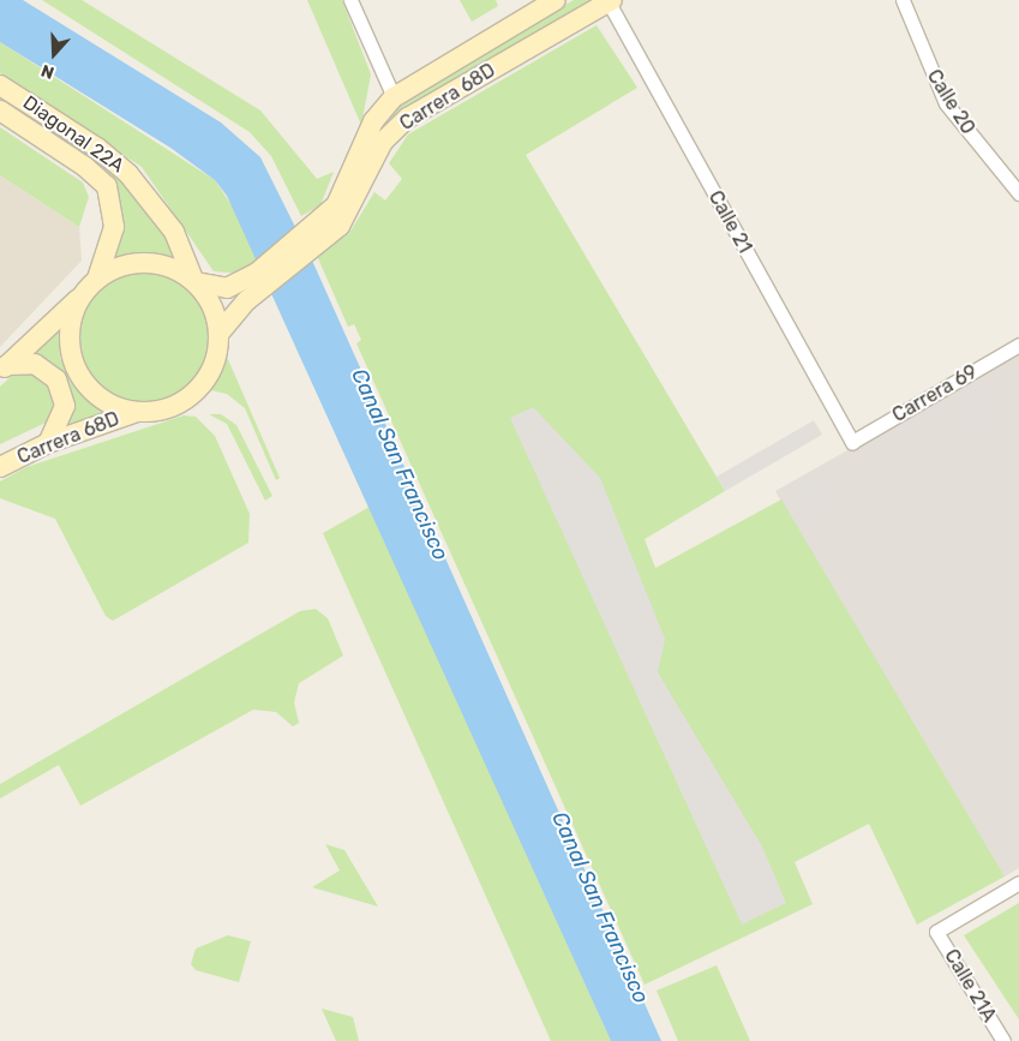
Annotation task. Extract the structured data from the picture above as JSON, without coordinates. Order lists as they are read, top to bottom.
{
  "streets": {
    "main road": ["Carrera 68D", "Diagonal 22A"],
    "street": [
      "Calle 20",
      "Calle 21",
      "Carrera 69",
      "Calle 21A"
    ]
  },
  "crossings": [
    ["Carrera 68D", "Diagonal 22A"],
    ["Carrera 68D", "Calle 21"],
    ["Calle 21", "Carrera 69"]
  ],
  "water": ["Canal San Francisco"],
  "north": "bottom"
}
